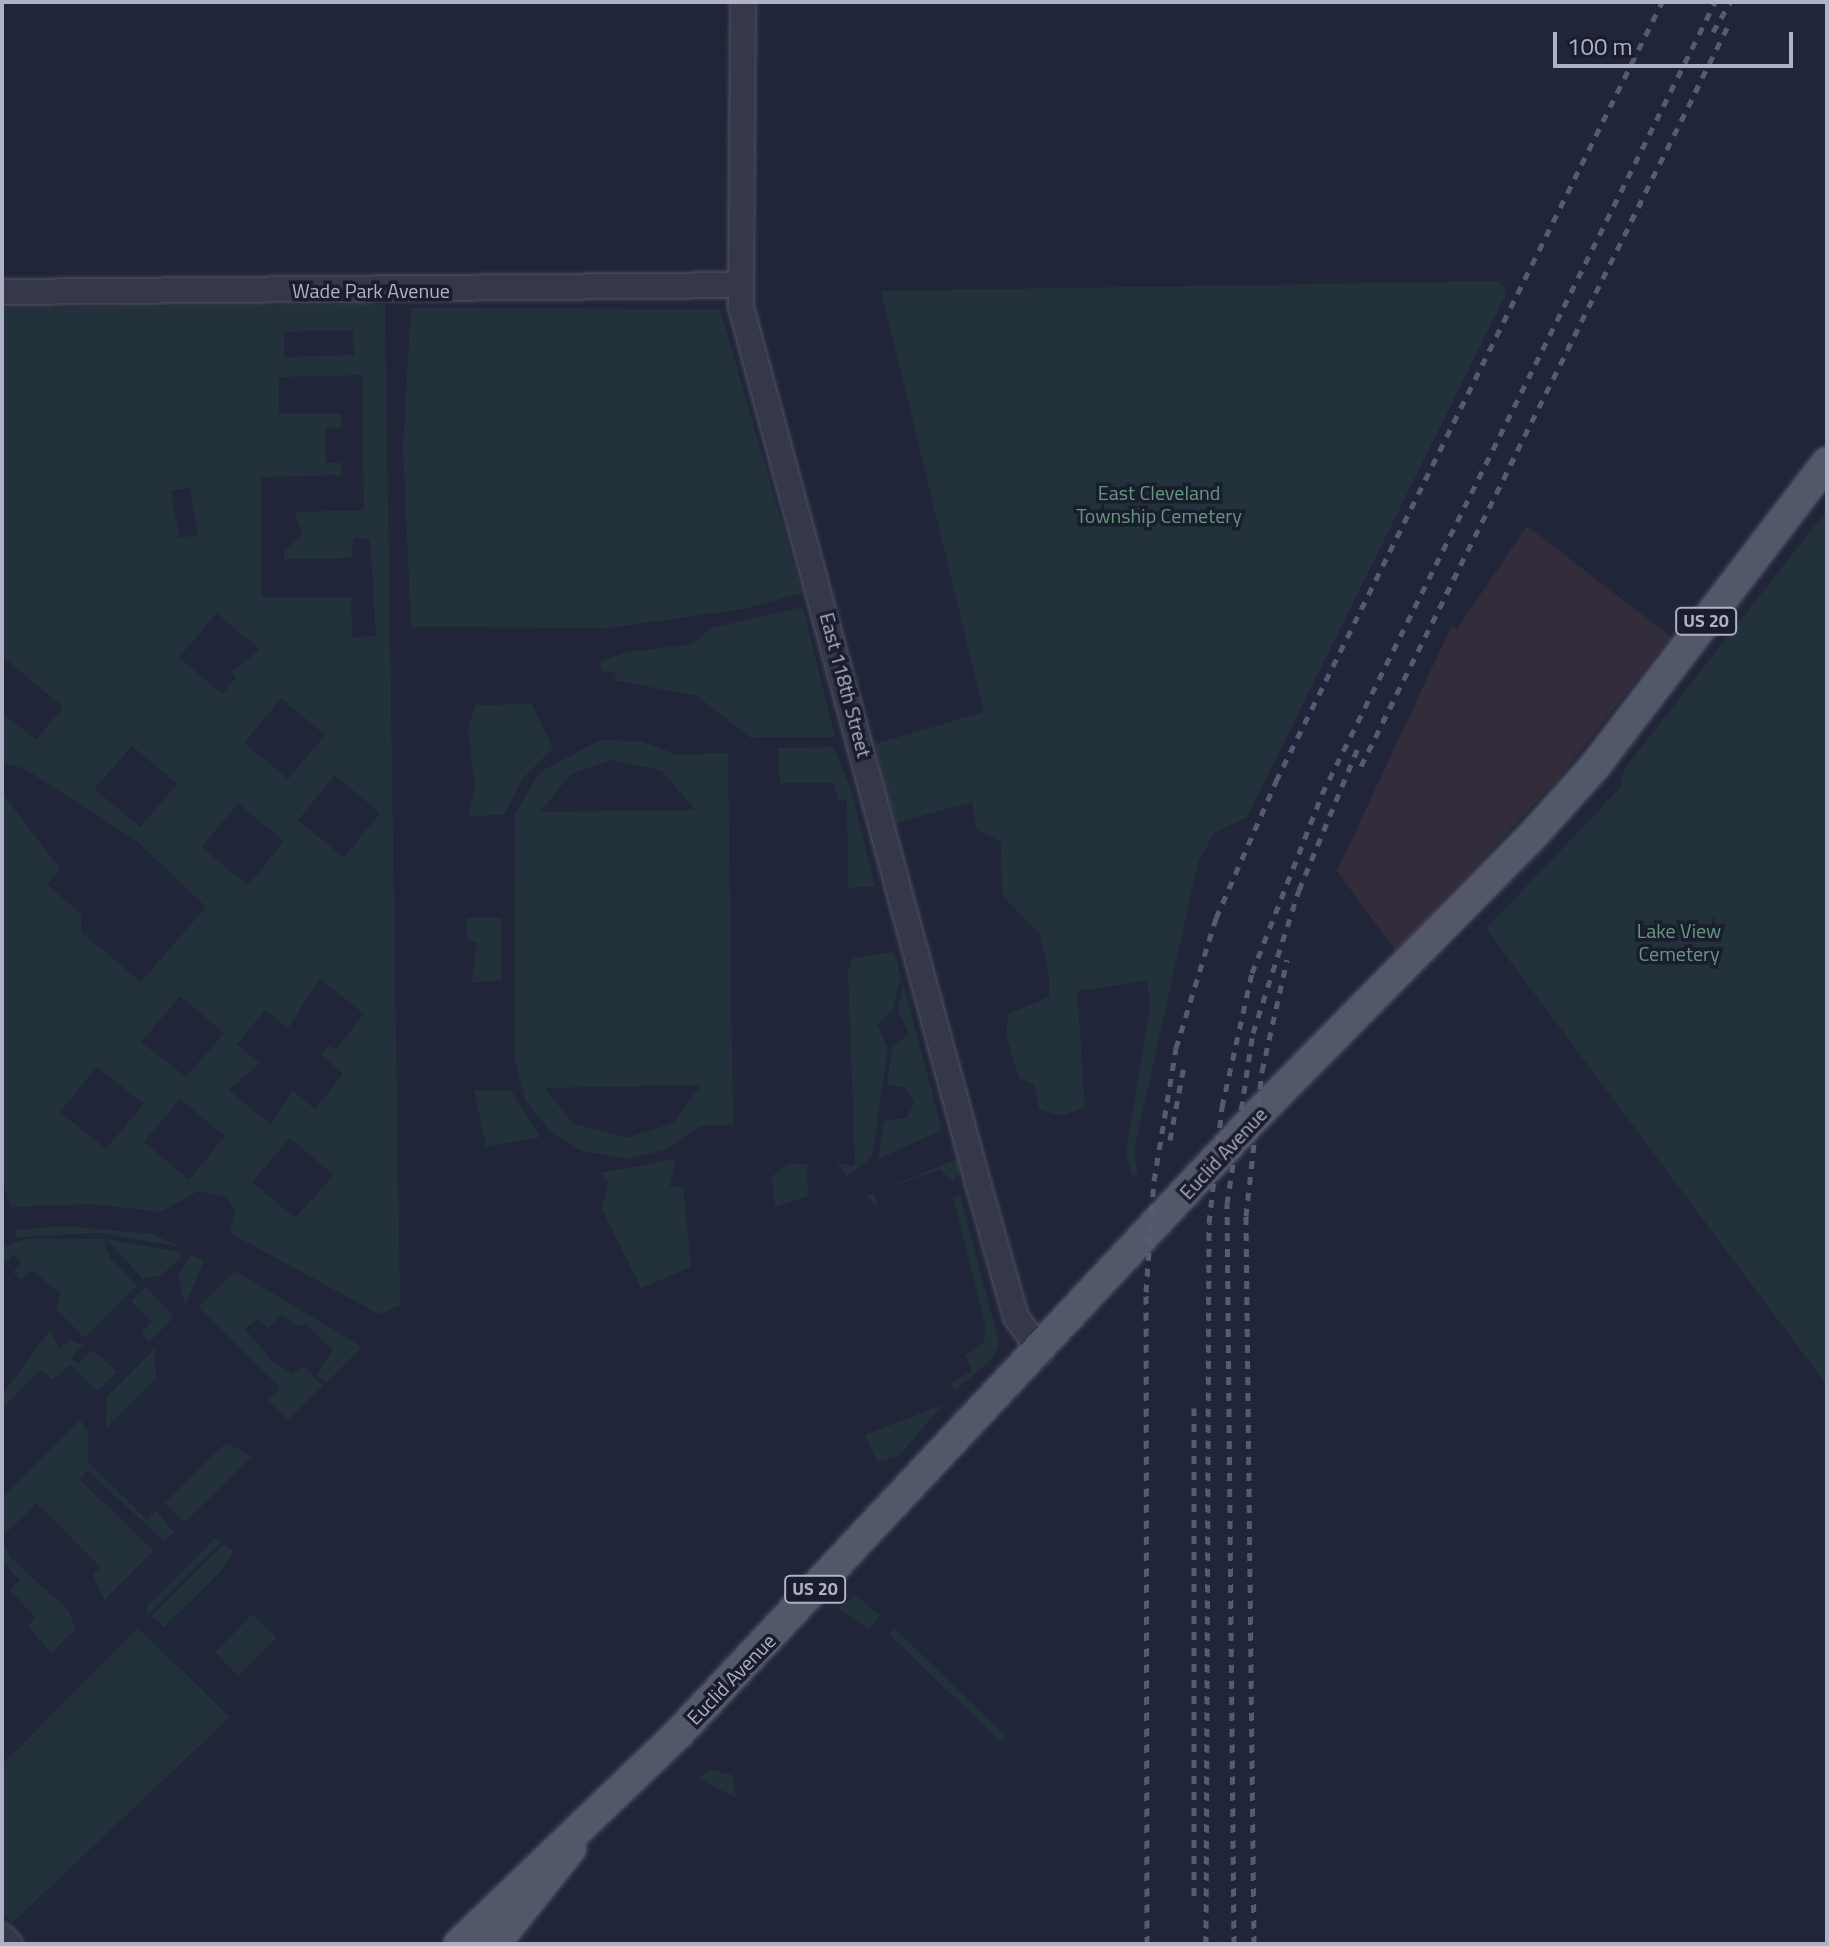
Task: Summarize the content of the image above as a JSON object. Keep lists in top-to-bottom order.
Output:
{
  "streets": {
    "main road": ["US 20", "Euclid Avenue"],
    "street": ["Wade Park Avenue", "East 118th Street"]
  },
  "crossings": [
    ["Wade Park Avenue", "East 118th Street"],
    ["East 118th Street", "Euclid Avenue"]
  ],
  "parks": ["East Cleveland Township Cemetery", "Lake View Cemetery"],
  "scale_bar": "100 m"
}
